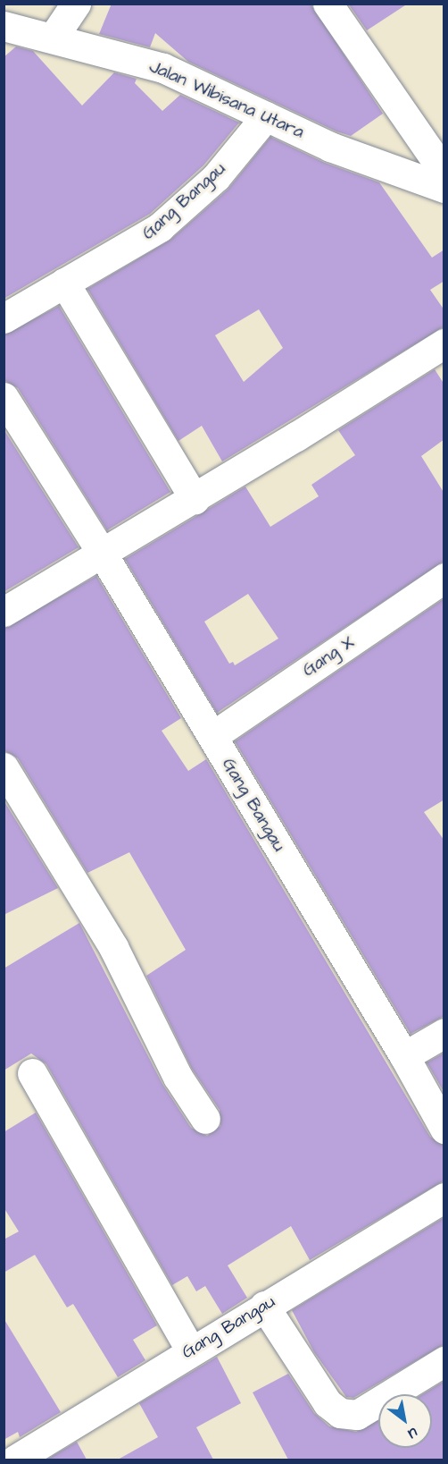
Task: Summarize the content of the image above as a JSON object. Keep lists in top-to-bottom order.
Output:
{
  "streets": {
    "street": ["Jalan Wibisana Utara", "Gang Bangau", "Gang X"]
  },
  "crossings": [
    ["Jalan Wibisana Utara", "Gang Bangau"],
    ["Gang Bangau", "Gang X"]
  ],
  "north": "bottom right"
}
